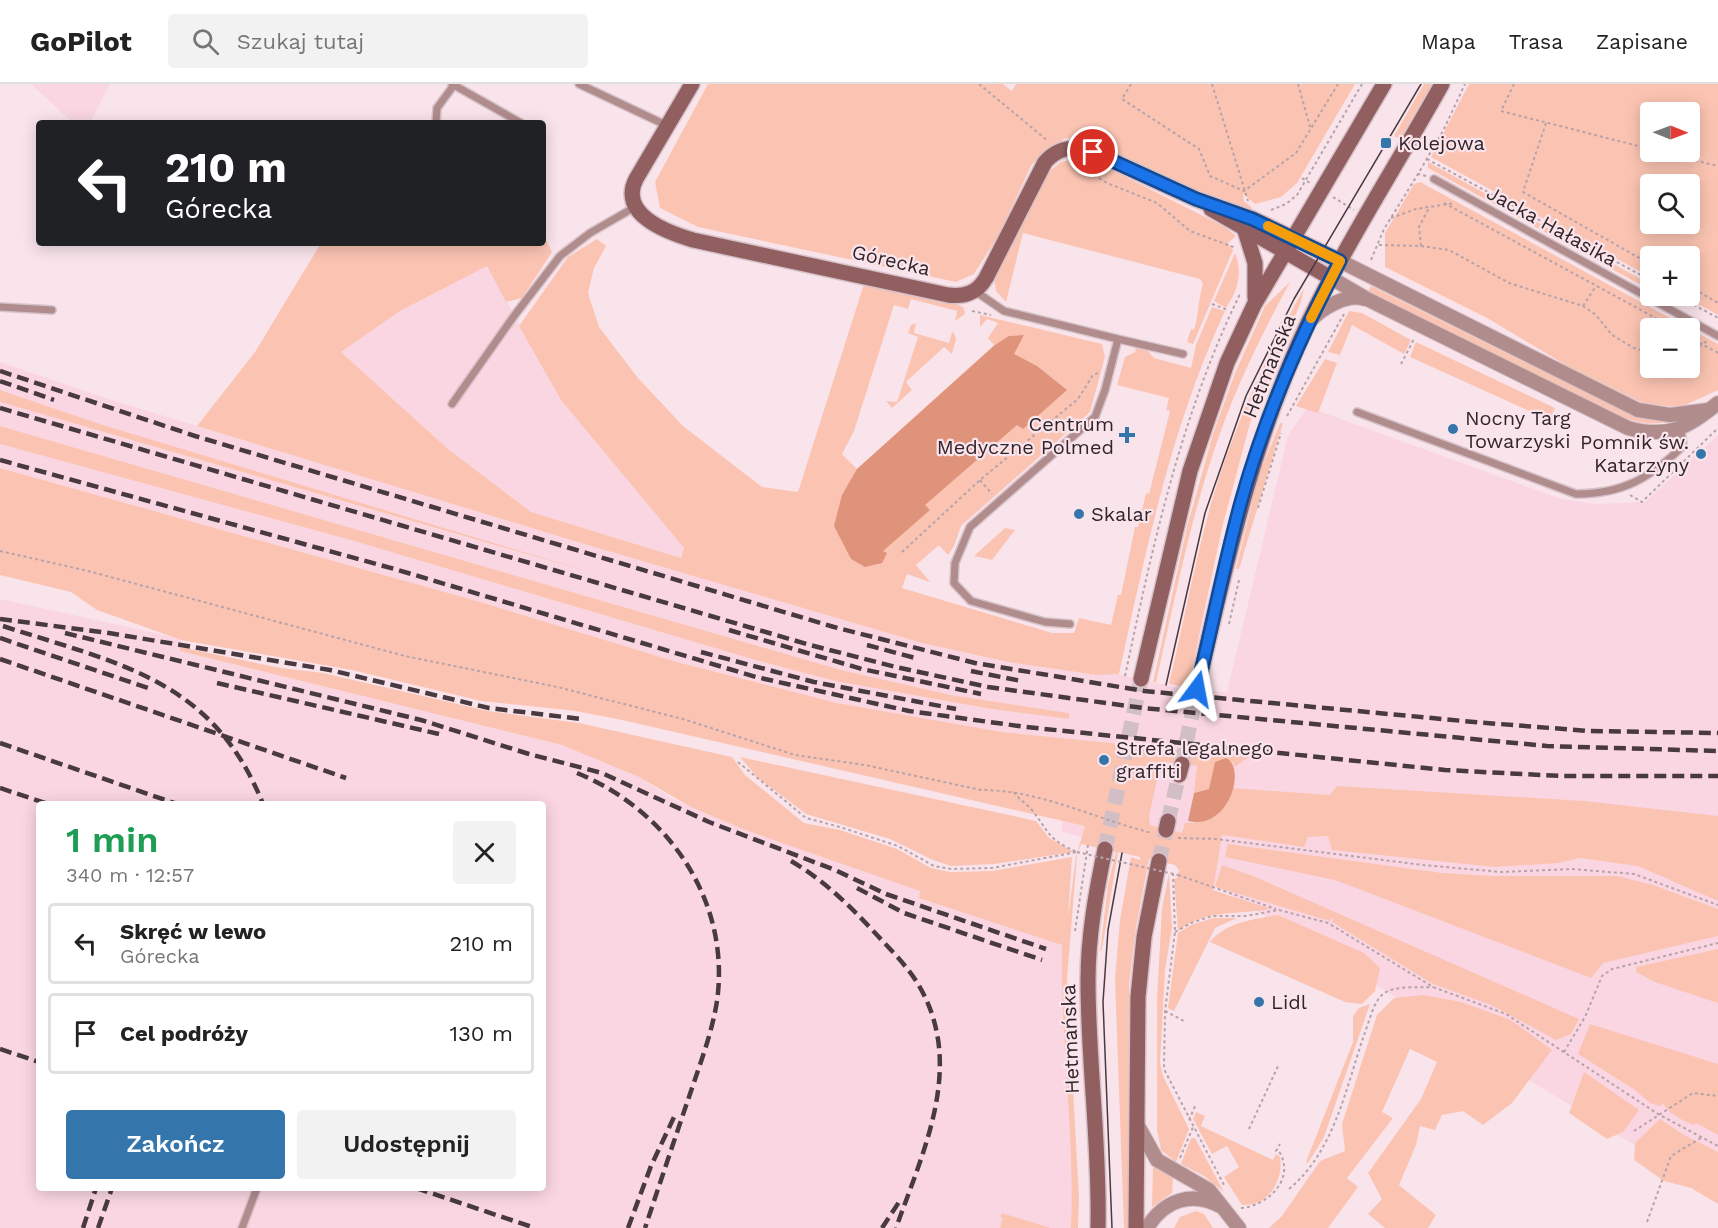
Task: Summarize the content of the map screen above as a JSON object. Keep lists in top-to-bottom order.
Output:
{
  "streets": {
    "main road": ["Górecka", "Hetmańska"],
    "lane": ["Jacka Hałasika"]
  },
  "places": {
    "transit": ["Kolejowa"],
    "other": [
      "Nocny Targ Towarzyski",
      "Pomnik św. Katarzyny",
      "Skalar",
      "Strefa legalnego graffiti",
      "Lidl"
    ],
    "health": ["Centrum Medyczne Polmed"]
  },
  "north": "right",
  "page": {
    "header": "GoPilot",
    "search": "Szukaj tutaj",
    "nav": ["Mapa", "Trasa", "Zapisane"],
    "map_buttons": ["+", "−"],
    "turn": ["210 m", "Górecka"],
    "heading": ["1 min", "340 m · 12:57"],
    "list": [
      {
        "name": "Skręć w lewo",
        "note": "Górecka",
        "value": "210 m"
      },
      {
        "name": "Cel podróży",
        "value": "130 m"
      }
    ],
    "buttons": ["Zakończ", "Udostępnij"]
  }
}
